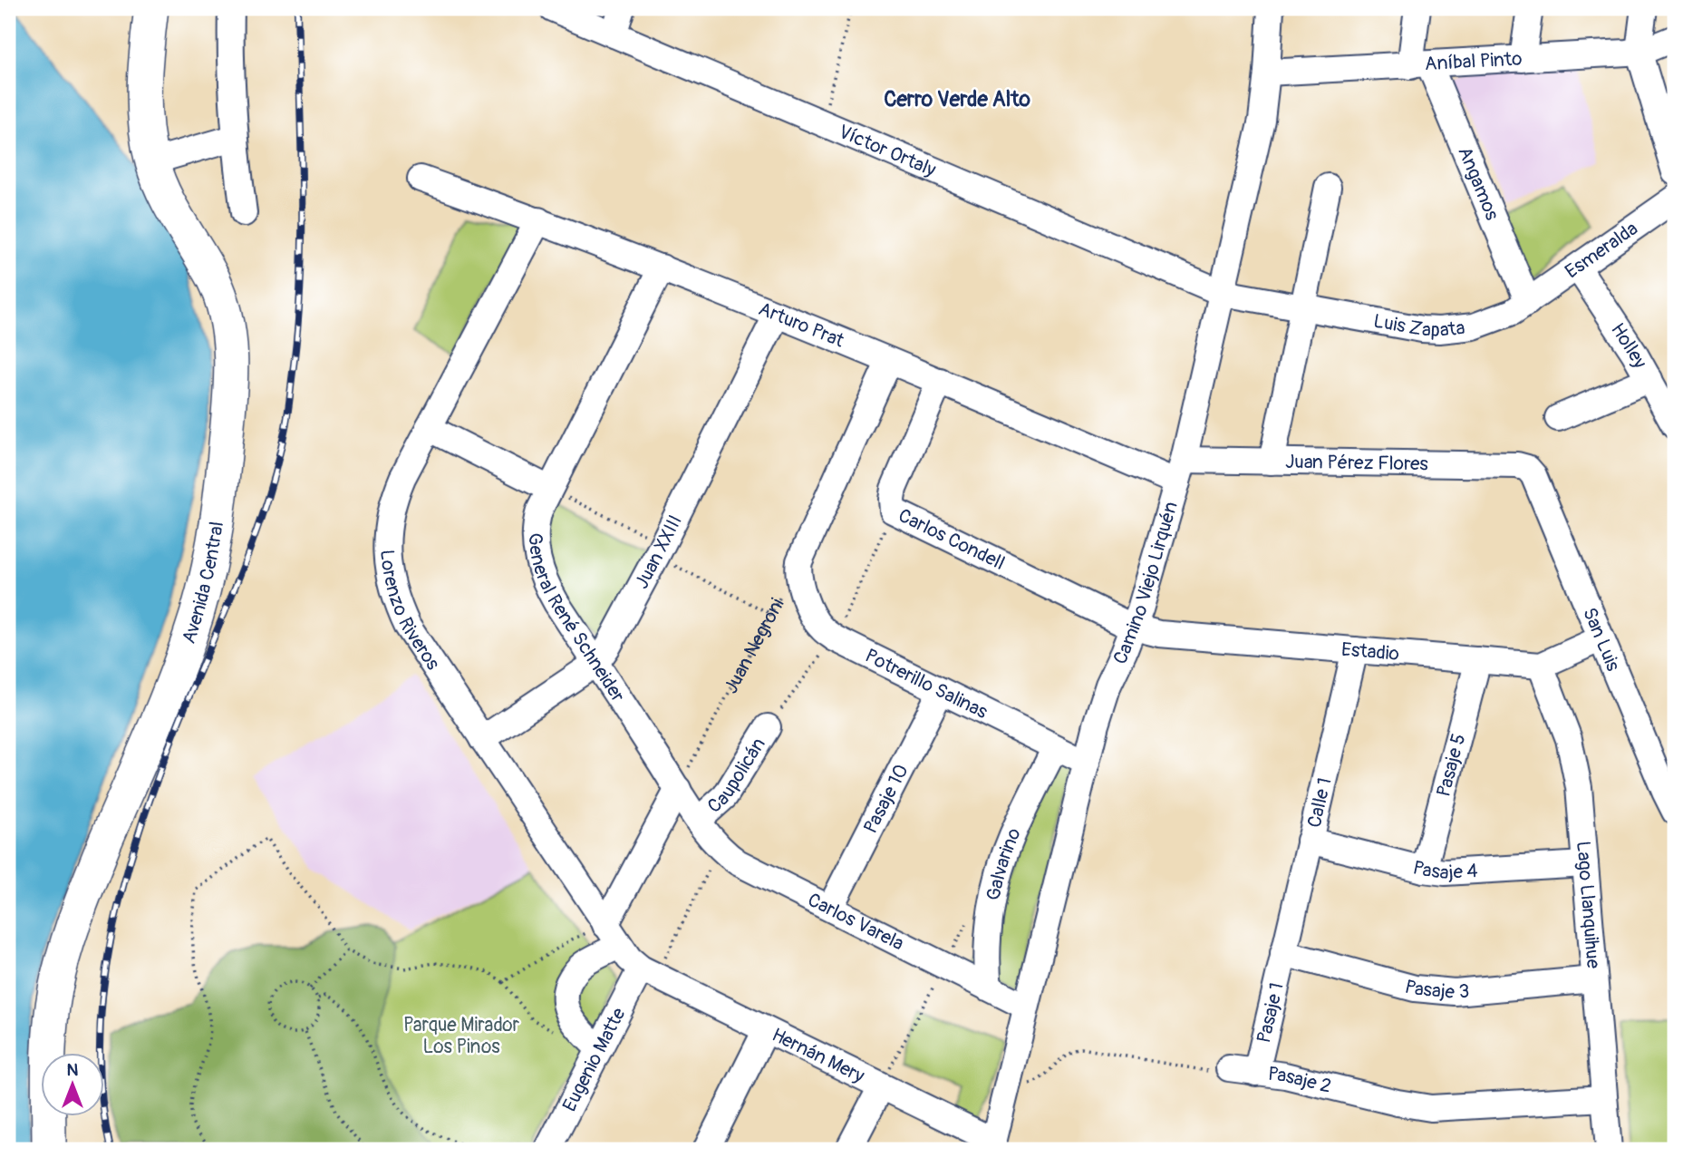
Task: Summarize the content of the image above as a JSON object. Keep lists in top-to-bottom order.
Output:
{
  "streets": {
    "main road": ["Avenida Central"],
    "street": [
      "Aníbal Pinto",
      "Víctor Ortaly",
      "Angamos",
      "Esmeralda",
      "Luis Zapata",
      "Arturo Prat",
      "Holley",
      "Juan Pérez Flores",
      "Carlos Condell",
      "Juan XXIII",
      "Camino Viejo Lirquén",
      "Lorenzo Riveros",
      "General René Schneider",
      "San Luis",
      "Estadio",
      "Potrerillo Salinas",
      "Pasaje 5",
      "Caupolicán",
      "Pasaje 10",
      "Calle 1",
      "Galvarino",
      "Pasaje 4",
      "Lago Llanquihue",
      "Carlos Varela",
      "Pasaje 3",
      "Pasaje 1",
      "Hernán Mery",
      "Eugenio Matte",
      "Pasaje 2"
    ],
    "path": ["Juan Negroni"]
  },
  "crossings": [
    ["Aníbal Pinto", "Angamos"],
    ["Aníbal Pinto", "Camino Viejo Lirquén"],
    ["Víctor Ortaly", "Luis Zapata"],
    ["Víctor Ortaly", "Camino Viejo Lirquén"],
    ["Angamos", "Esmeralda"],
    ["Angamos", "Luis Zapata"],
    ["Esmeralda", "Luis Zapata"],
    ["Esmeralda", "Holley"],
    ["Luis Zapata", "Camino Viejo Lirquén"],
    ["Arturo Prat", "Juan Pérez Flores"],
    ["Arturo Prat", "Carlos Condell"],
    ["Arturo Prat", "Juan XXIII"],
    ["Arturo Prat", "Camino Viejo Lirquén"],
    ["Arturo Prat", "Lorenzo Riveros"],
    ["Arturo Prat", "General René Schneider"],
    ["Juan Pérez Flores", "Camino Viejo Lirquén"],
    ["Juan Pérez Flores", "San Luis"],
    ["Carlos Condell", "Camino Viejo Lirquén"],
    ["Carlos Condell", "Estadio"],
    ["Juan XXIII", "Lorenzo Riveros"],
    ["Juan XXIII", "General René Schneider"],
    ["Camino Viejo Lirquén", "Estadio"],
    ["Camino Viejo Lirquén", "Potrerillo Salinas"],
    ["Camino Viejo Lirquén", "Carlos Varela"],
    ["Camino Viejo Lirquén", "Hernán Mery"],
    ["Lorenzo Riveros", "Hernán Mery"],
    ["Lorenzo Riveros", "Eugenio Matte"],
    ["General René Schneider", "Juan Negroni"],
    ["General René Schneider", "Caupolicán"],
    ["General René Schneider", "Carlos Varela"],
    ["San Luis", "Estadio"],
    ["Juan Negroni", "Potrerillo Salinas"],
    ["Estadio", "Pasaje 5"],
    ["Estadio", "Calle 1"],
    ["Estadio", "Lago Llanquihue"],
    ["Potrerillo Salinas", "Pasaje 10"],
    ["Potrerillo Salinas", "Galvarino"],
    ["Pasaje 5", "Pasaje 4"],
    ["Caupolicán", "Carlos Varela"],
    ["Pasaje 10", "Carlos Varela"],
    ["Calle 1", "Pasaje 4"],
    ["Calle 1", "Pasaje 3"],
    ["Calle 1", "Pasaje 1"],
    ["Galvarino", "Carlos Varela"],
    ["Pasaje 4", "Lago Llanquihue"],
    ["Lago Llanquihue", "Pasaje 3"],
    ["Lago Llanquihue", "Pasaje 2"],
    ["Pasaje 3", "Pasaje 1"],
    ["Pasaje 1", "Pasaje 2"],
    ["Hernán Mery", "Eugenio Matte"]
  ],
  "districts": ["Cerro Verde Alto"],
  "parks": ["Parque Mirador Los Pinos"],
  "north": "top"
}
